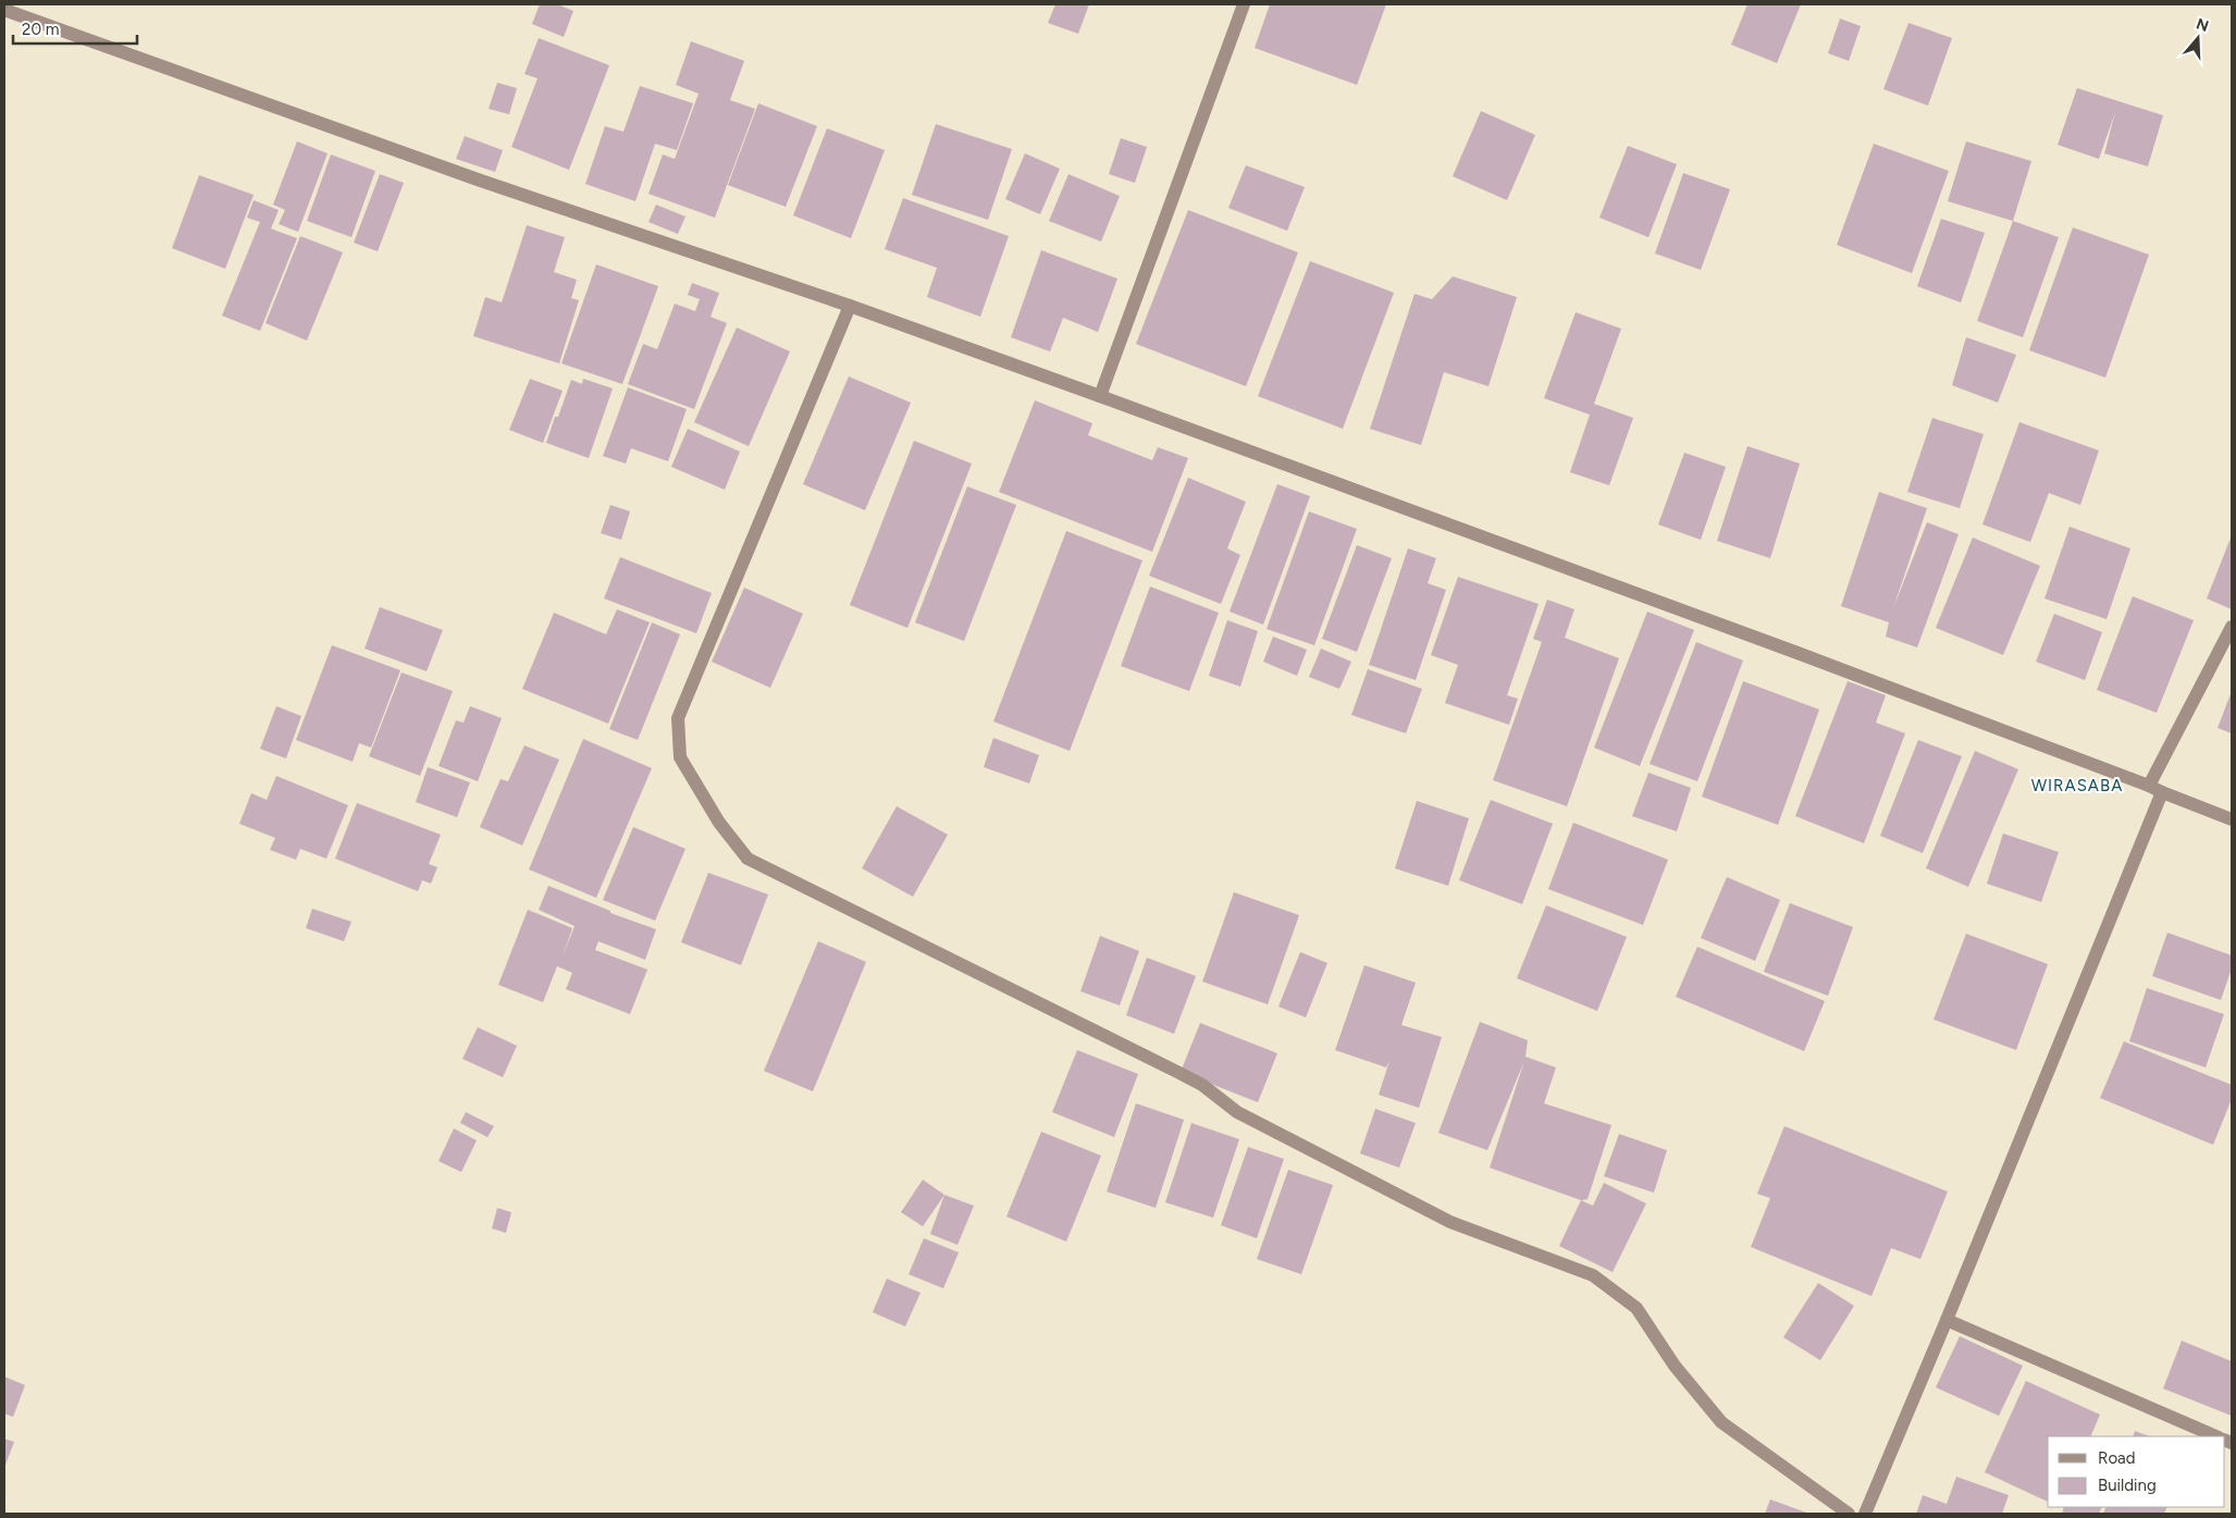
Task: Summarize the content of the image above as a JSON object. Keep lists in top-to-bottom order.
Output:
{
  "districts": ["WIRASABA"],
  "legend": ["Road", "Building"],
  "scale_bar": "20 m",
  "north": "top"
}
